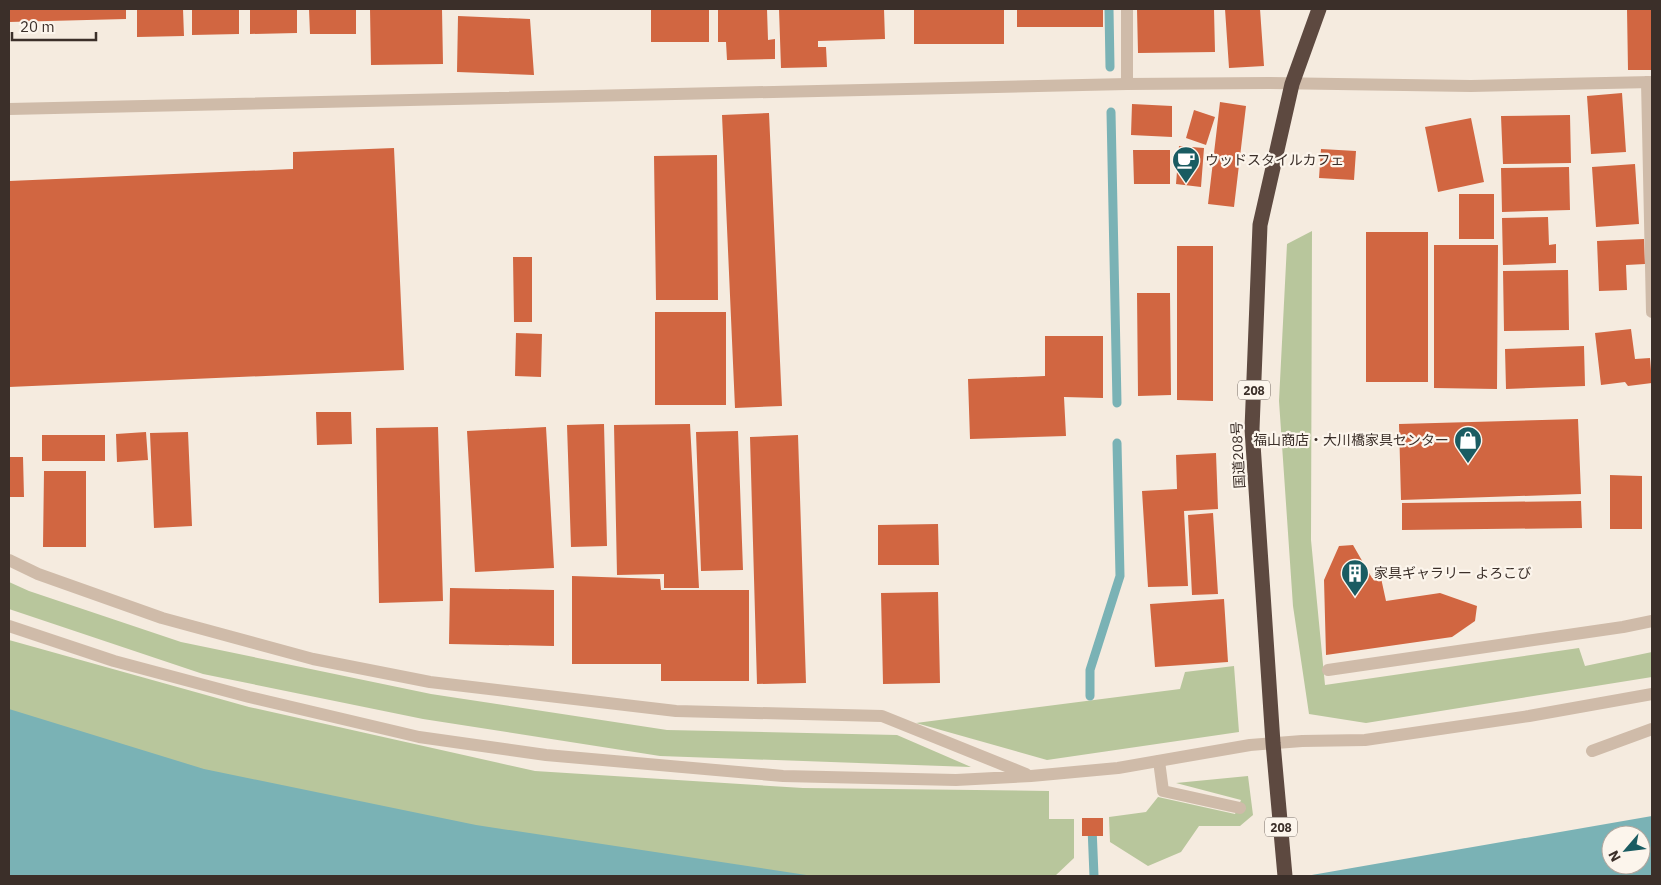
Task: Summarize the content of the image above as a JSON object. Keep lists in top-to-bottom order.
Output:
{
  "streets": {
    "highway": ["208", "国道208号"]
  },
  "places": {
    "cafe": ["ウッドスタイルカフェ"],
    "shop": ["福山商店・大川橋家具センター"],
    "building": ["家具ギャラリー よろこび"]
  },
  "scale_bar": "20 m",
  "north": "bottom left"
}
